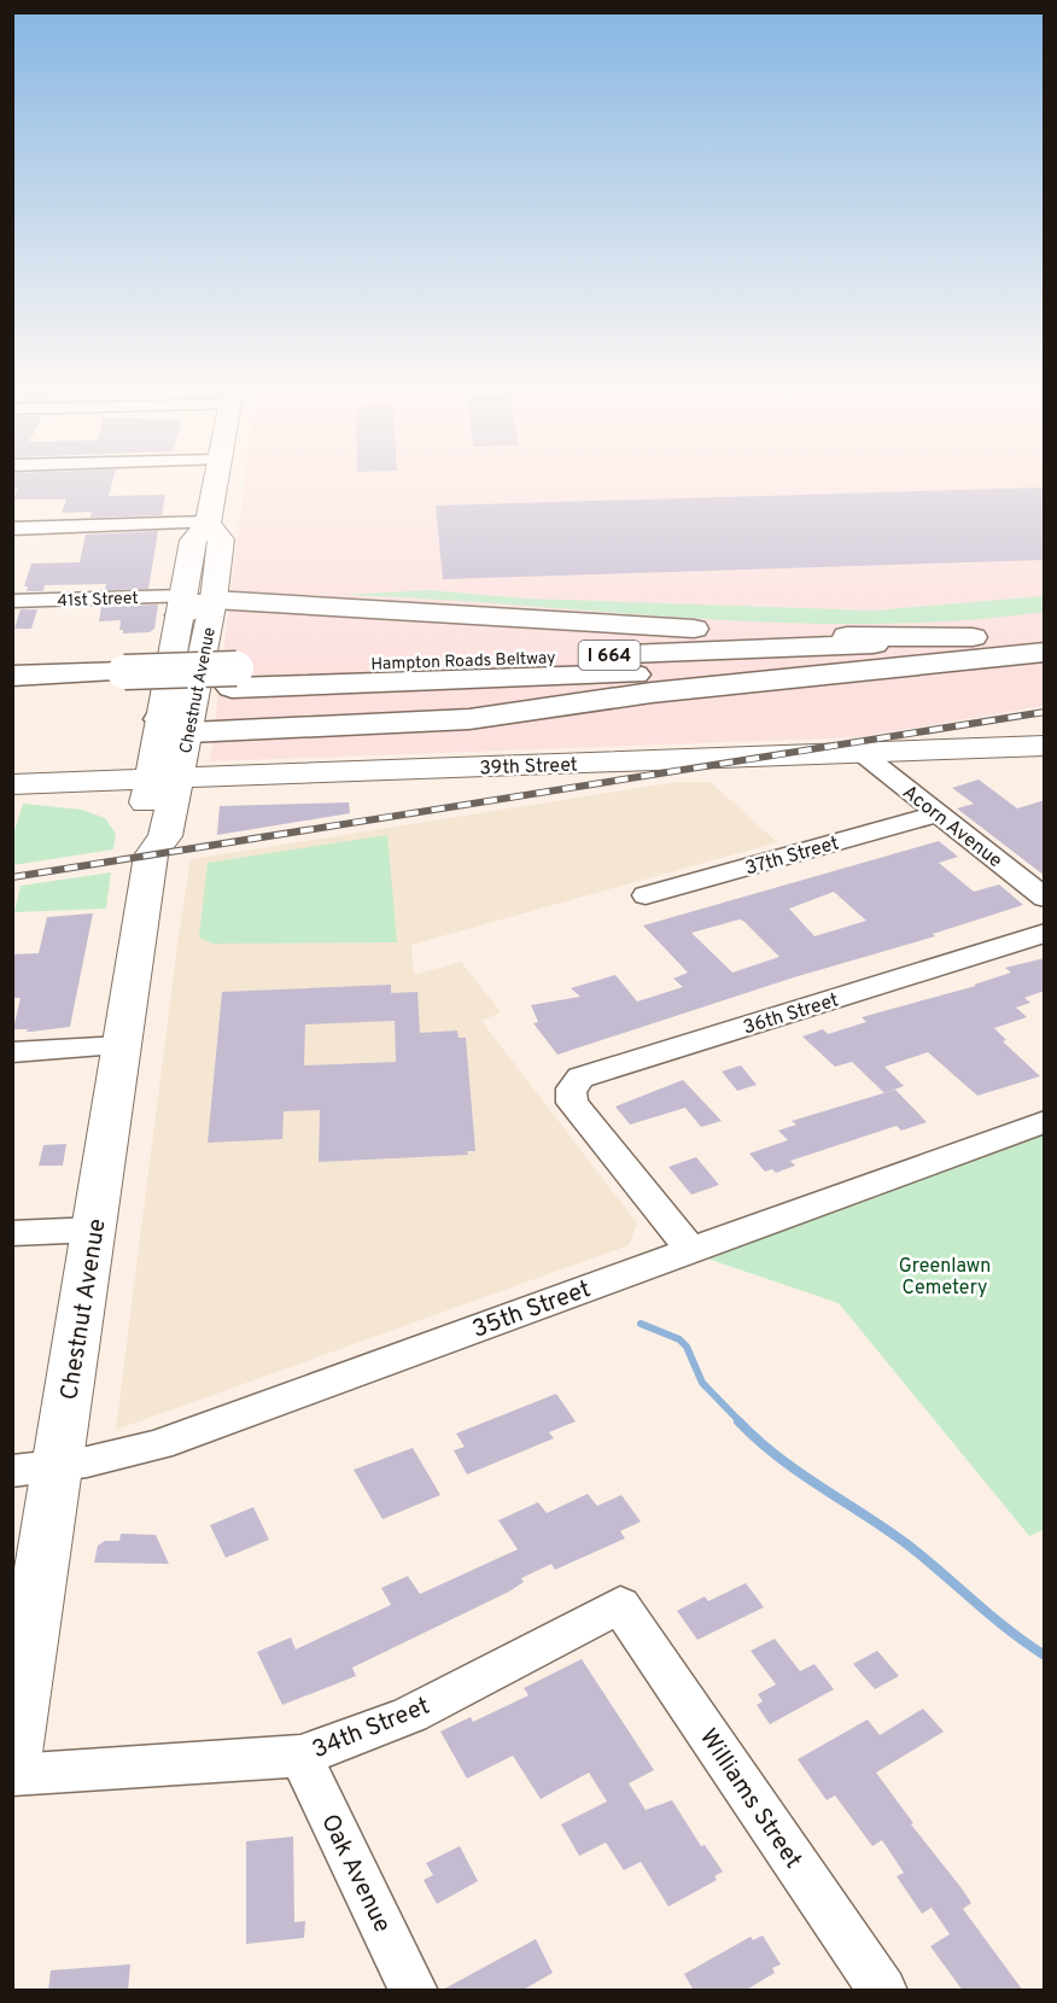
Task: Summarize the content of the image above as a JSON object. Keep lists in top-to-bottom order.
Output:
{
  "streets": {
    "highway": ["I 664", "Hampton Roads Beltway"],
    "main road": ["Chestnut Avenue", "39th Street"],
    "street": [
      "41st Street",
      "Acorn Avenue",
      "37th Street",
      "36th Street",
      "35th Street",
      "34th Street",
      "Williams Street",
      "Oak Avenue"
    ]
  },
  "crossings": [
    ["41st Street", "Chestnut Avenue"],
    ["Chestnut Avenue", "39th Street"],
    ["Chestnut Avenue", "35th Street"],
    ["39th Street", "Acorn Avenue"],
    ["Acorn Avenue", "37th Street"],
    ["36th Street", "35th Street"],
    ["34th Street", "Williams Street"],
    ["34th Street", "Oak Avenue"]
  ],
  "parks": ["Greenlawn Cemetery"]
}
